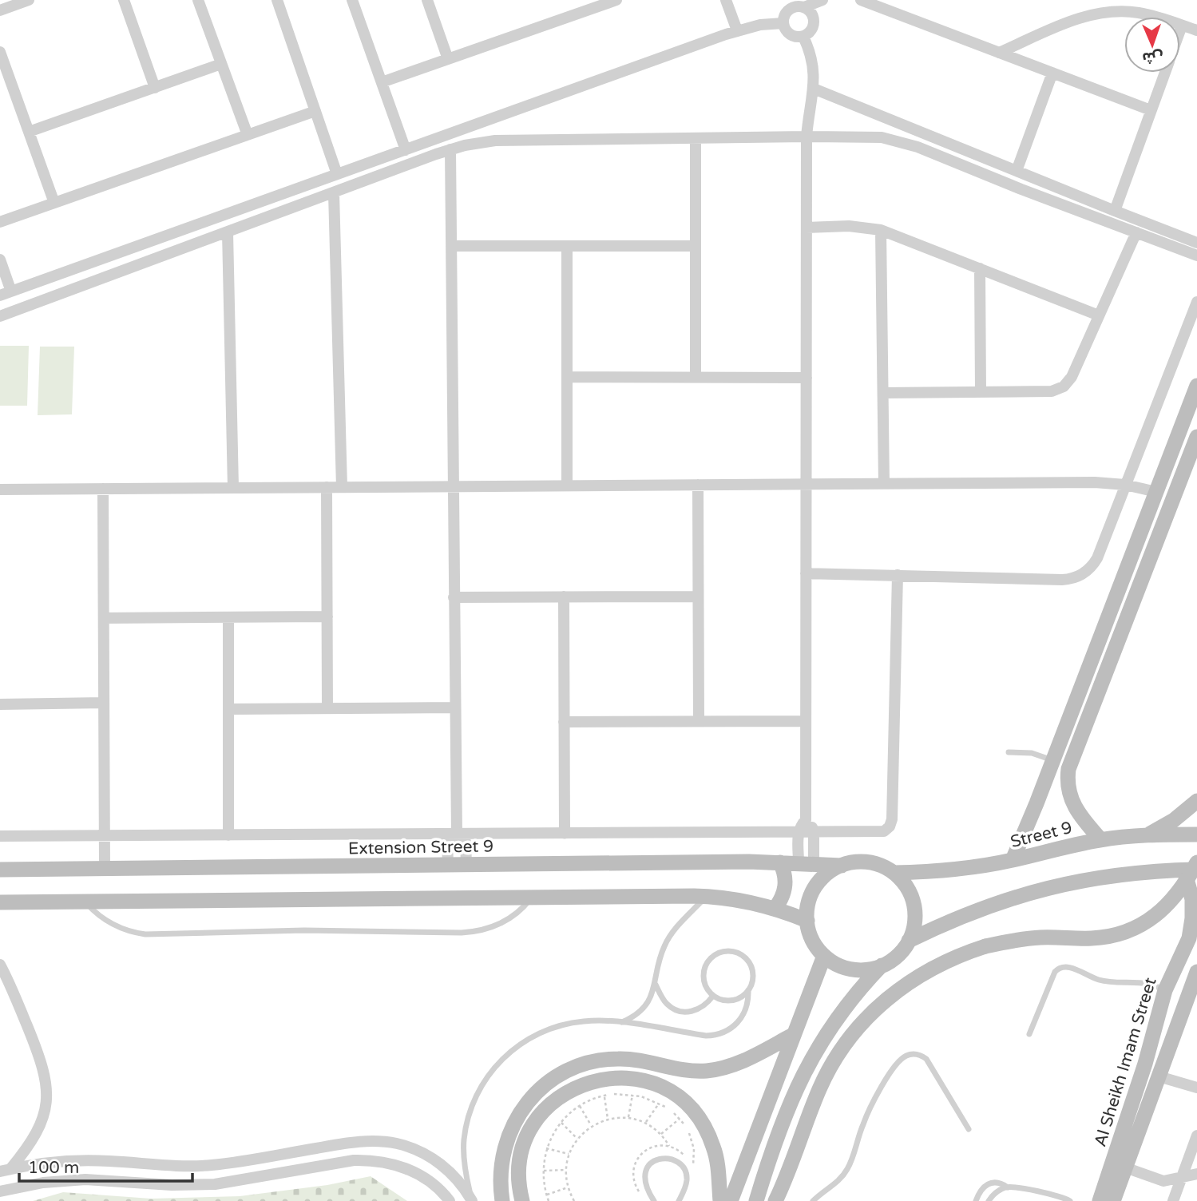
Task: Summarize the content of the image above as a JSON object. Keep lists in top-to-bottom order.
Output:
{
  "streets": {
    "street": ["Street 9", "Extension Street 9", "Al Sheikh Imam Street"]
  },
  "crossings": [
    ["Street 9", "Extension Street 9"]
  ],
  "scale_bar": "100 m",
  "north": "bottom"
}
